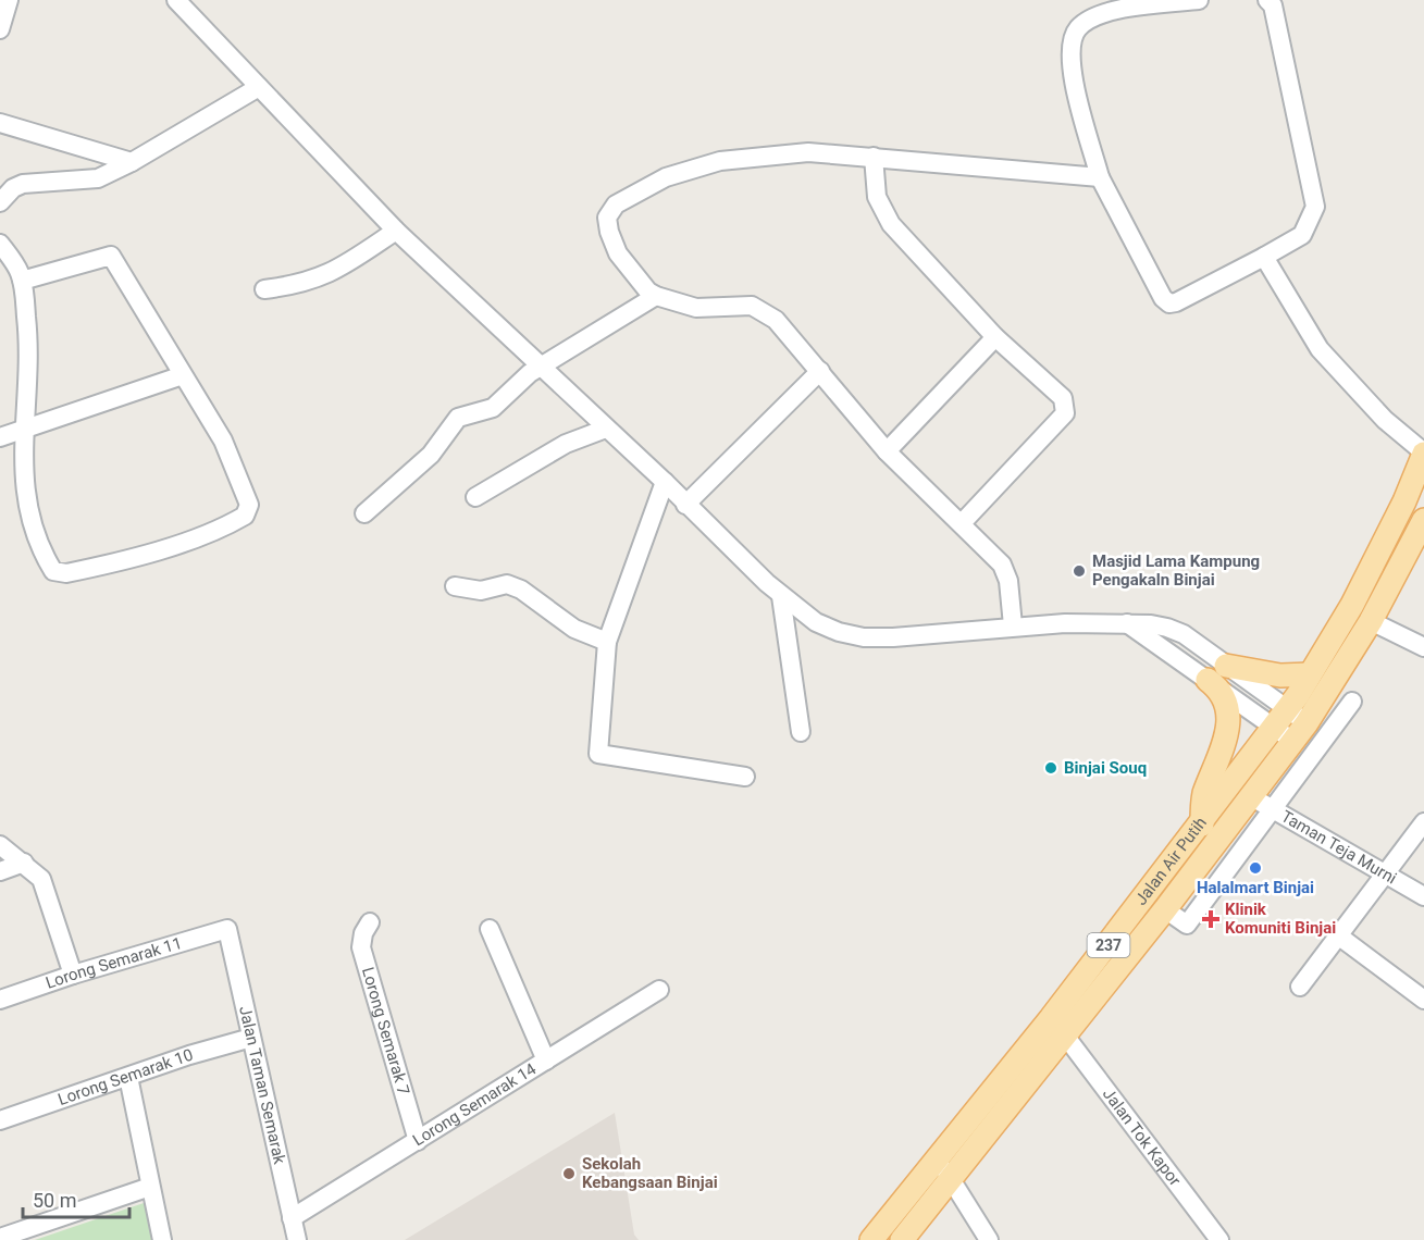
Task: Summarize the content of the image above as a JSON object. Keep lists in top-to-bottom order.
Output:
{
  "streets": {
    "main road": ["Jalan Air Putih", "237"],
    "street": [
      "Taman Teja Murni",
      "Lorong Semarak 11",
      "Lorong Semarak 7",
      "Lorong Semarak 10",
      "Jalan Taman Semarak",
      "Lorong Semarak 14",
      "Jalan Tok Kapor"
    ]
  },
  "crossings": [
    ["Taman Teja Murni", "Jalan Air Putih"],
    ["Jalan Air Putih", "Jalan Tok Kapor"],
    ["Lorong Semarak 11", "Jalan Taman Semarak"],
    ["Lorong Semarak 7", "Lorong Semarak 14"],
    ["Lorong Semarak 10", "Jalan Taman Semarak"],
    ["Jalan Taman Semarak", "Lorong Semarak 14"]
  ],
  "places": {
    "other": [
      "Masjid Lama Kampung Pengakaln Binjai",
      "Binjai Souq",
      "Halalmart Binjai",
      "Sekolah Kebangsaan Binjai"
    ],
    "health": ["Klinik Komuniti Binjai"]
  },
  "scale_bar": "50 m"
}
